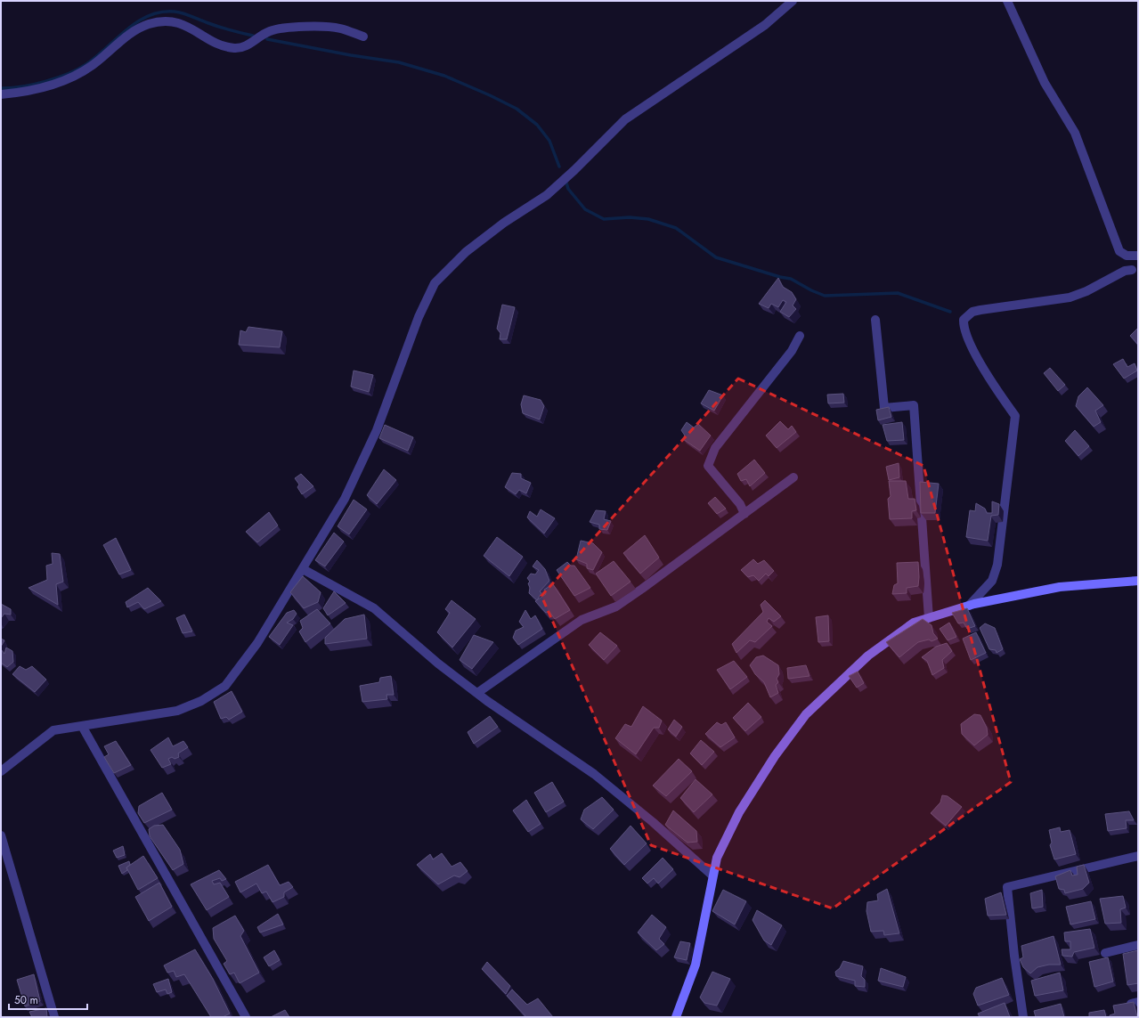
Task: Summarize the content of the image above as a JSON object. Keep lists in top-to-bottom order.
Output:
{
  "scale_bar": "50 m"
}
